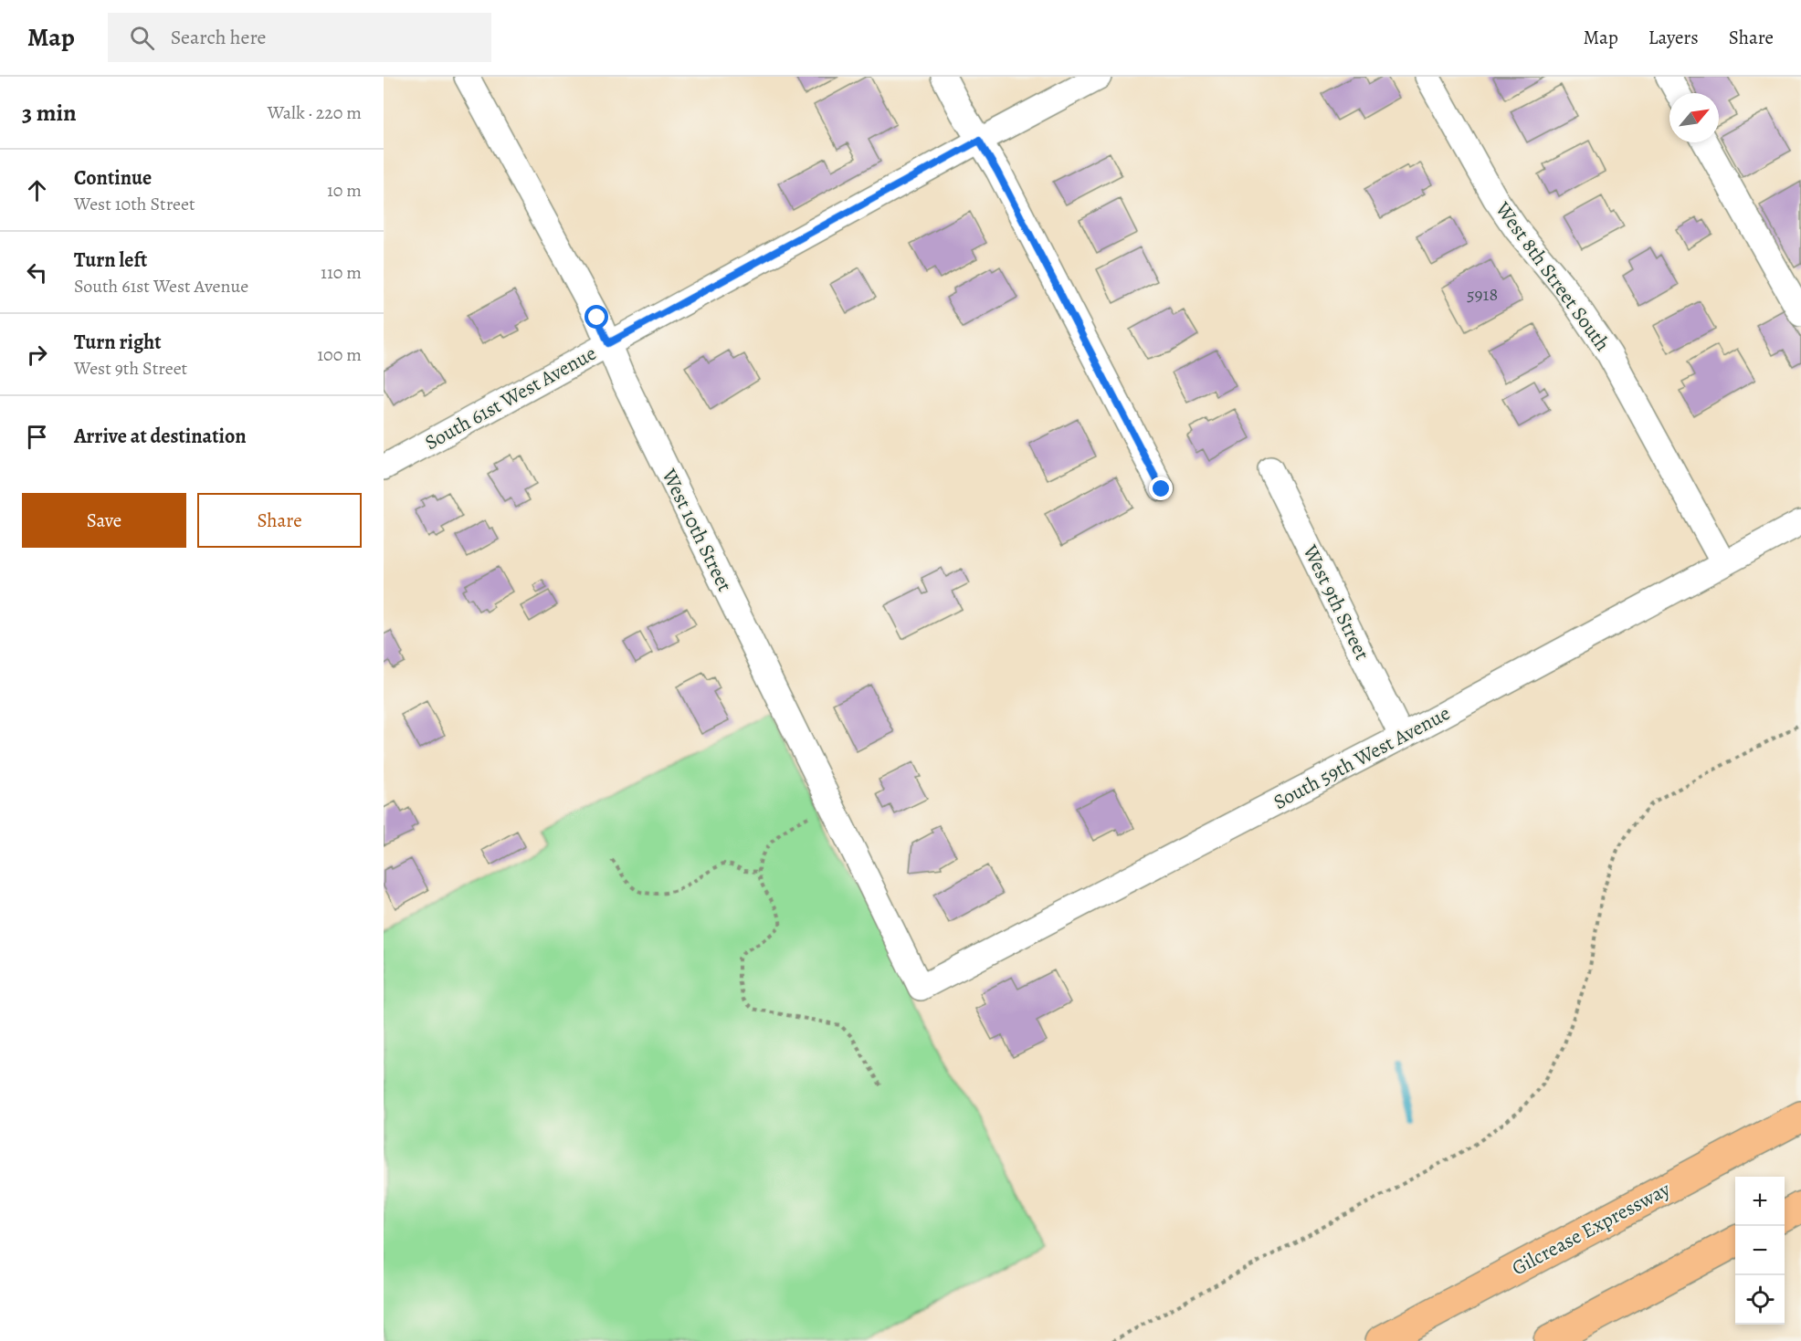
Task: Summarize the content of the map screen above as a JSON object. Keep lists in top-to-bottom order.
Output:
{
  "streets": {
    "highway": ["Gilcrease Expressway"],
    "street": [
      "West 8th Street South",
      "South 61st West Avenue",
      "West 10th Street",
      "West 9th Street",
      "South 59th West Avenue"
    ]
  },
  "crossings": [
    ["West 8th Street South", "South 59th West Avenue"],
    ["South 61st West Avenue", "West 10th Street"],
    ["West 10th Street", "South 59th West Avenue"],
    ["West 9th Street", "South 59th West Avenue"]
  ],
  "house_numbers": ["5918"],
  "north": "top right",
  "page": {
    "header": "Map",
    "search": "Search here",
    "nav": ["Map", "Layers", "Share"],
    "heading": ["3 min", "Walk · 220 m"],
    "list": [
      ["Continue", "West 10th Street", "10 m"],
      ["Turn left", "South 61st West Avenue", "110 m"],
      ["Turn right", "West 9th Street", "100 m"],
      "Arrive at destination"
    ],
    "buttons": ["Save", "Share"],
    "map_buttons": ["+", "−"]
  }
}
